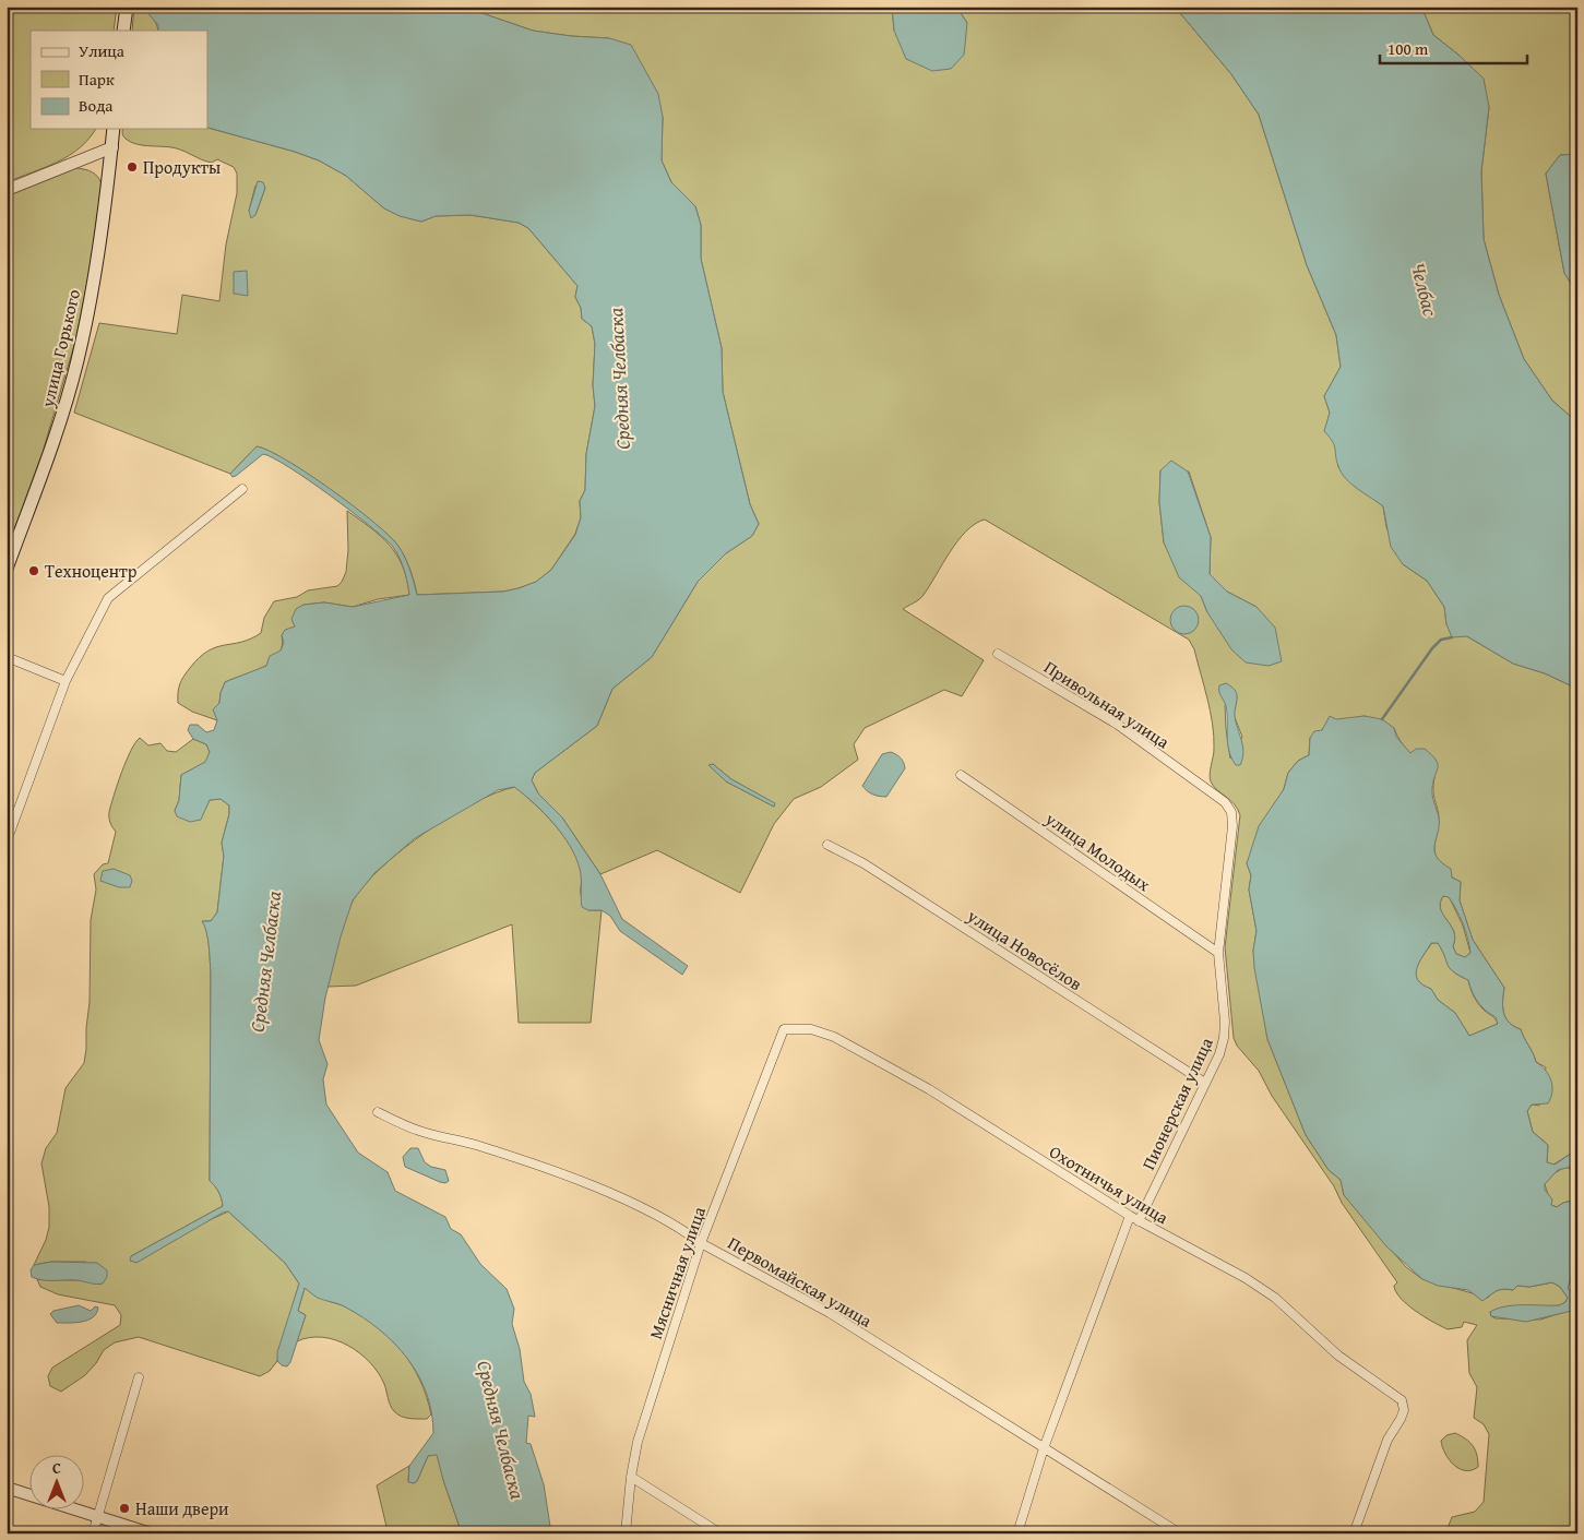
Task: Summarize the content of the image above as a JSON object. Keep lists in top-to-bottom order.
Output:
{
  "streets": {
    "main road": ["улица Горького"],
    "street": [
      "Привольная улица",
      "улица Молодых",
      "улица Новосёлов",
      "Пионерская улица",
      "Охотничья улица",
      "Мясничная улица",
      "Первомайская улица"
    ]
  },
  "crossings": [
    ["Привольная улица", "Пионерская улица"],
    ["улица Молодых", "Пионерская улица"],
    ["улица Новосёлов", "Пионерская улица"],
    ["Пионерская улица", "Охотничья улица"],
    ["Охотничья улица", "Мясничная улица"],
    ["Мясничная улица", "Первомайская улица"]
  ],
  "water": ["Челбас", "Средняя Челбаска"],
  "places": ["Продукты", "Техноцентр", "Наши двери"],
  "legend": ["Улица", "Парк", "Вода"],
  "scale_bar": "100 m",
  "north": "top"
}
